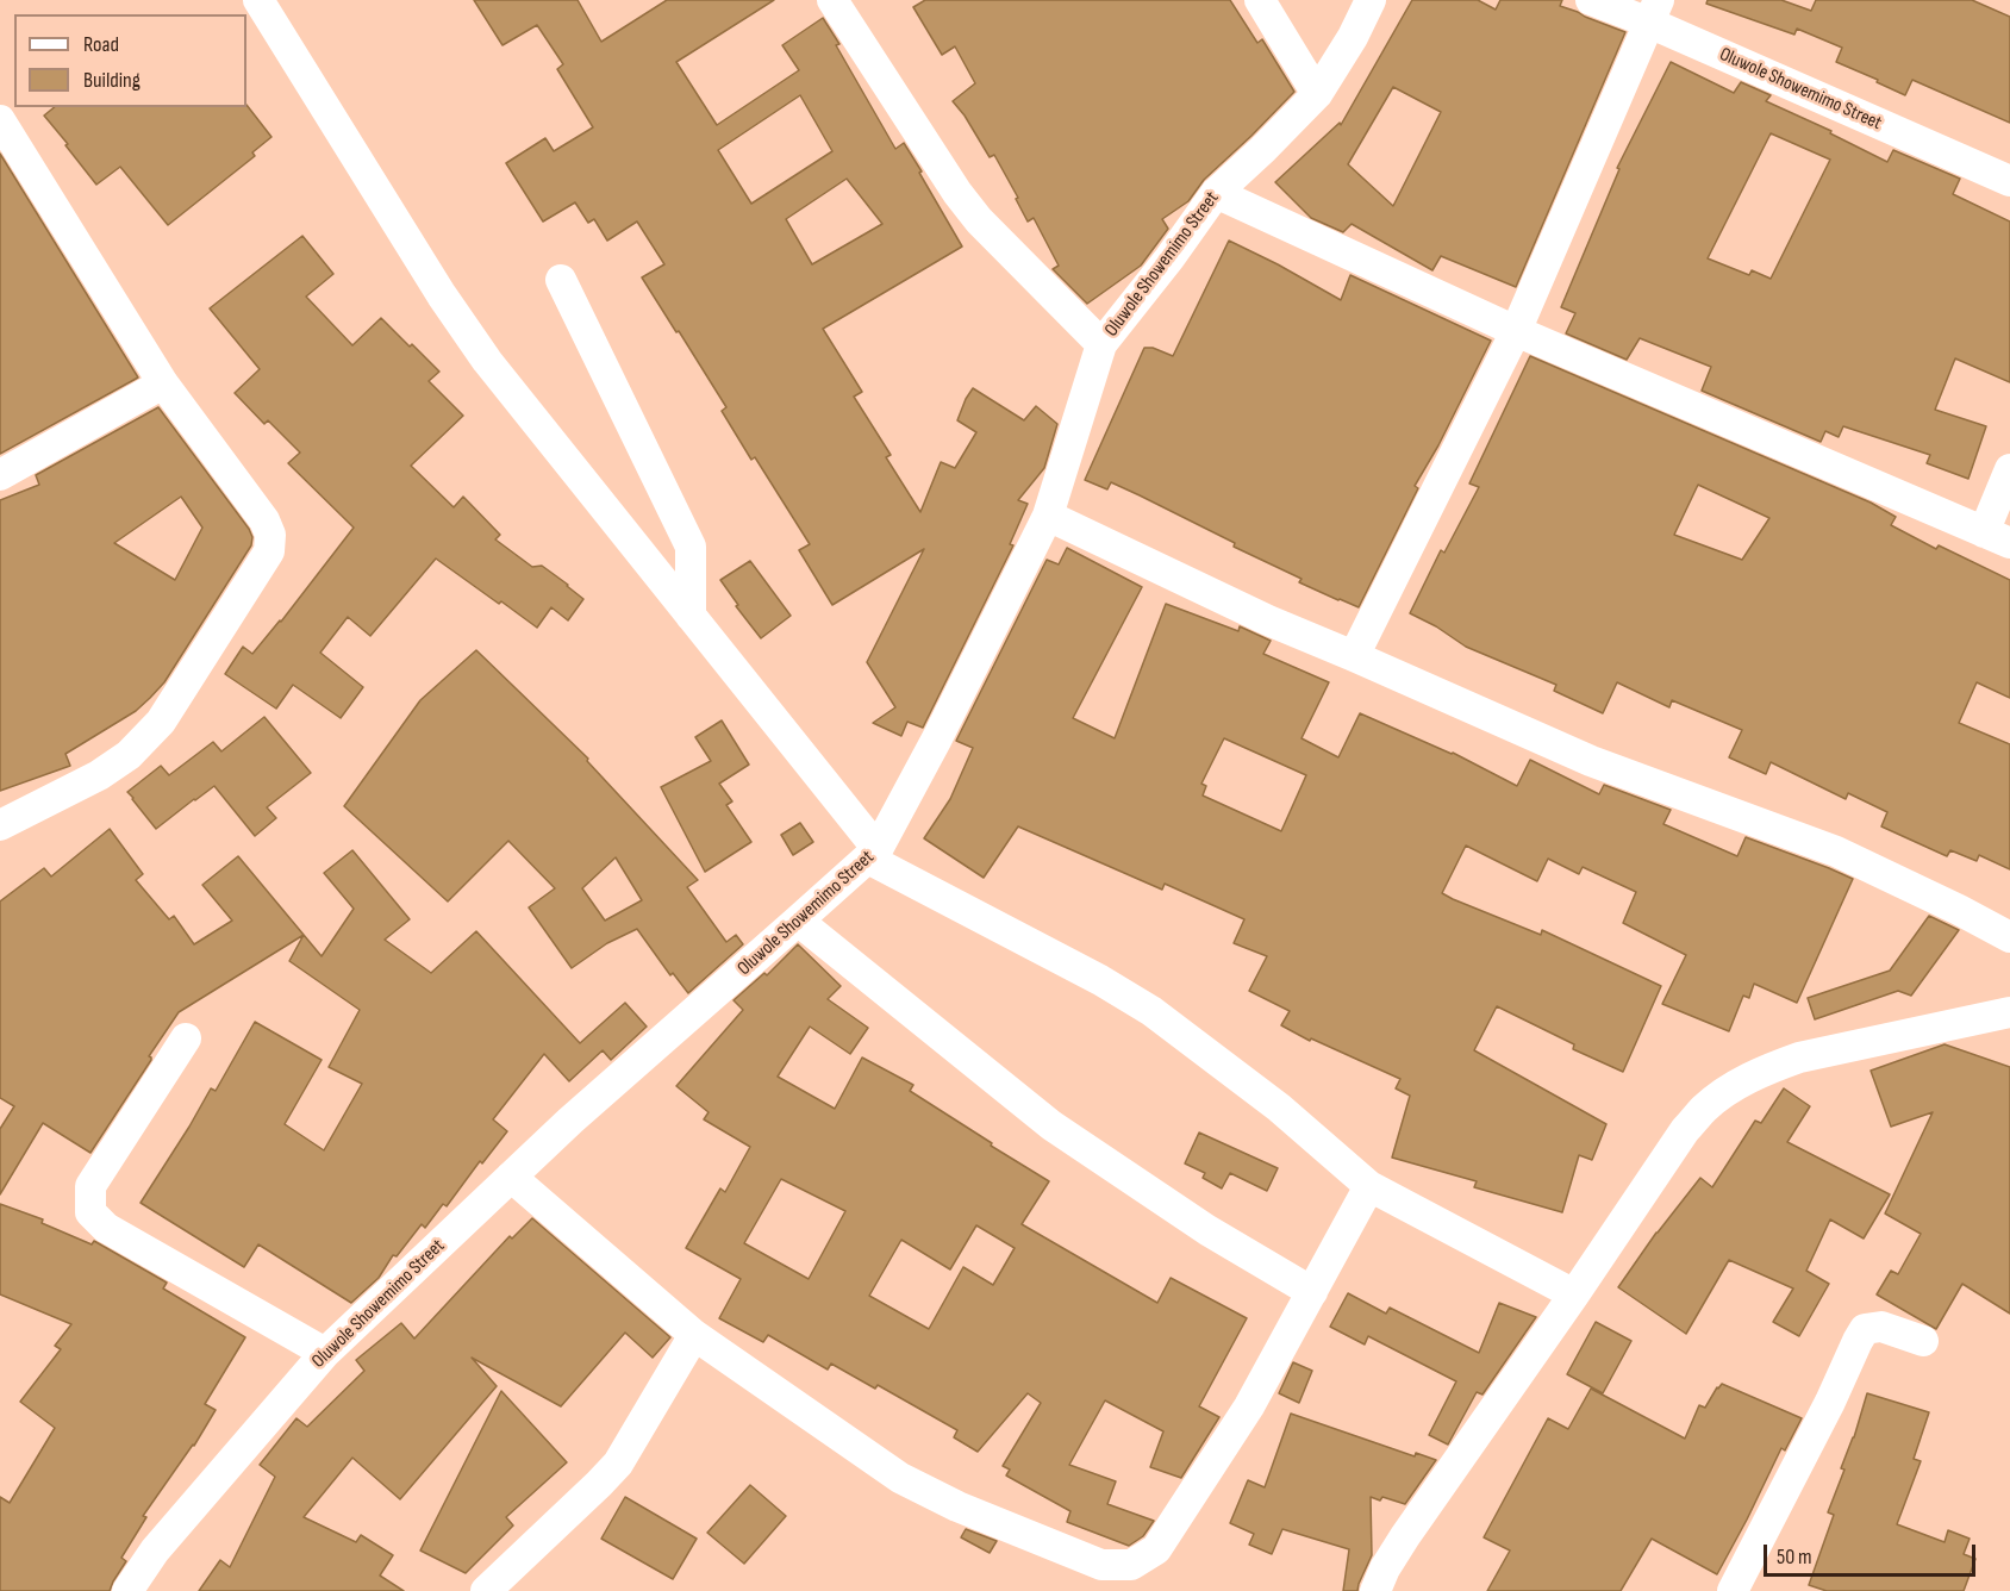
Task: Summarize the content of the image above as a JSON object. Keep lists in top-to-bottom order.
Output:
{
  "streets": {
    "street": ["Oluwole Showemimo Street"]
  },
  "legend": ["Road", "Building"],
  "scale_bar": "50 m"
}
